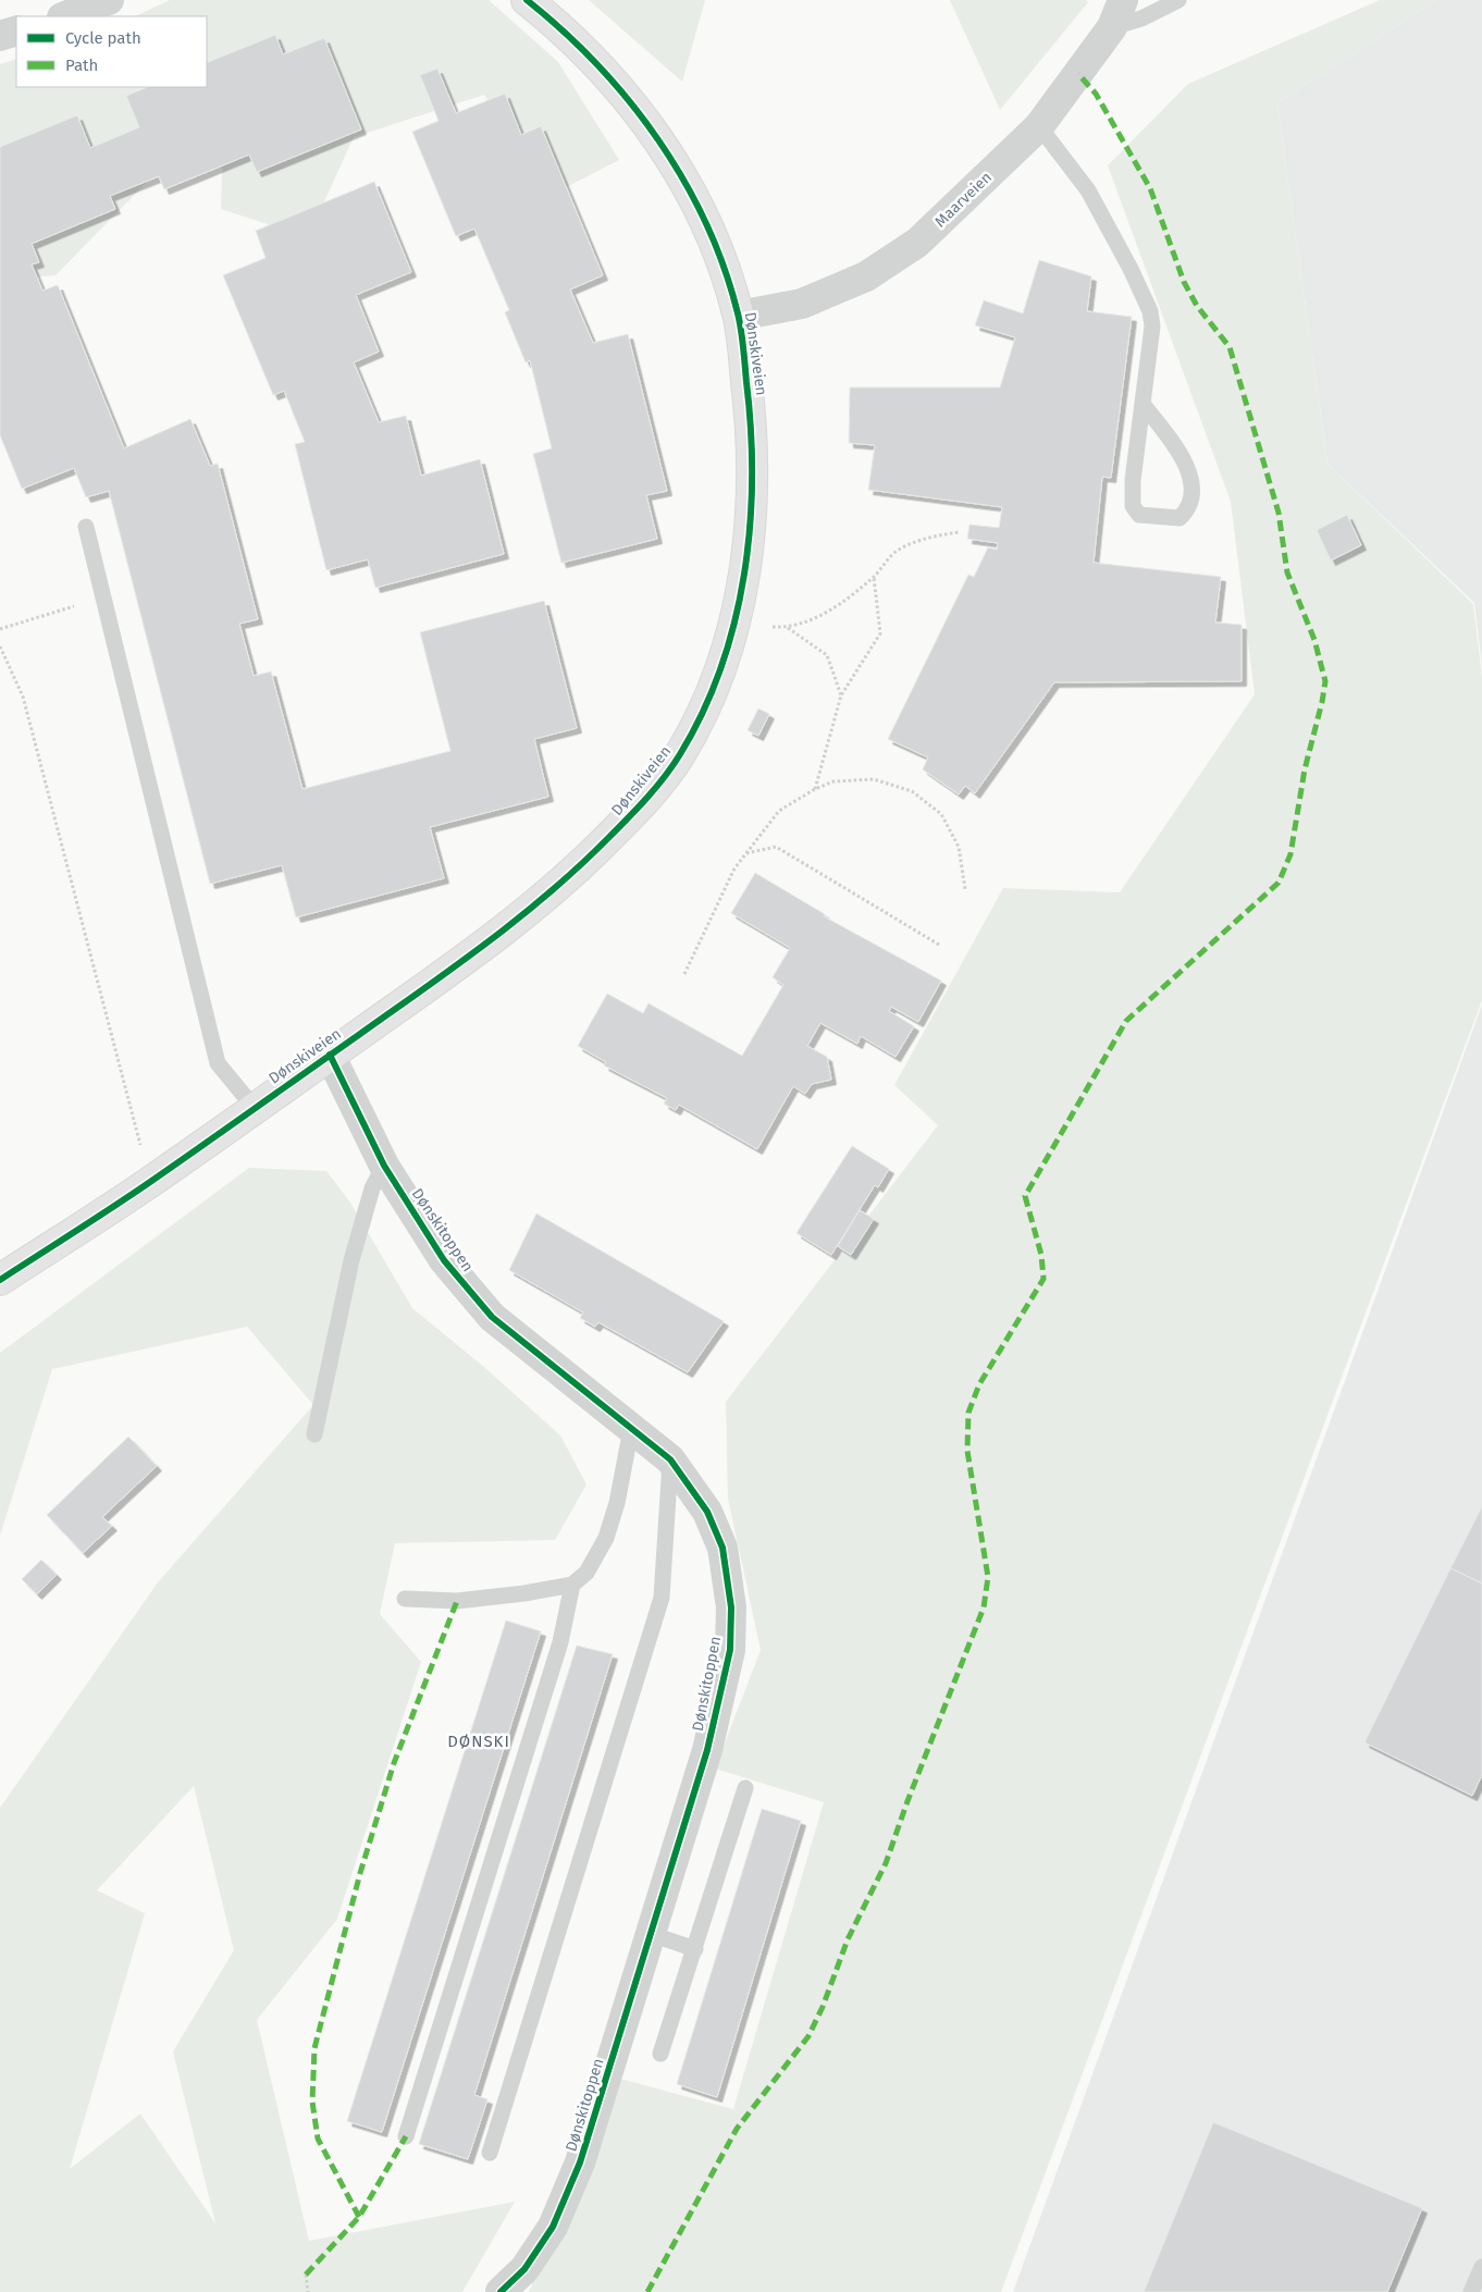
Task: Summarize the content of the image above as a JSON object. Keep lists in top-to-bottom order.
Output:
{
  "streets": {
    "street": ["Maarveien", "Dønskiveien", "Dønskitoppen"]
  },
  "crossings": [
    ["Maarveien", "Dønskiveien"],
    ["Dønskiveien", "Dønskitoppen"]
  ],
  "districts": ["DØNSKI"],
  "legend": ["Cycle path", "Path"]
}
